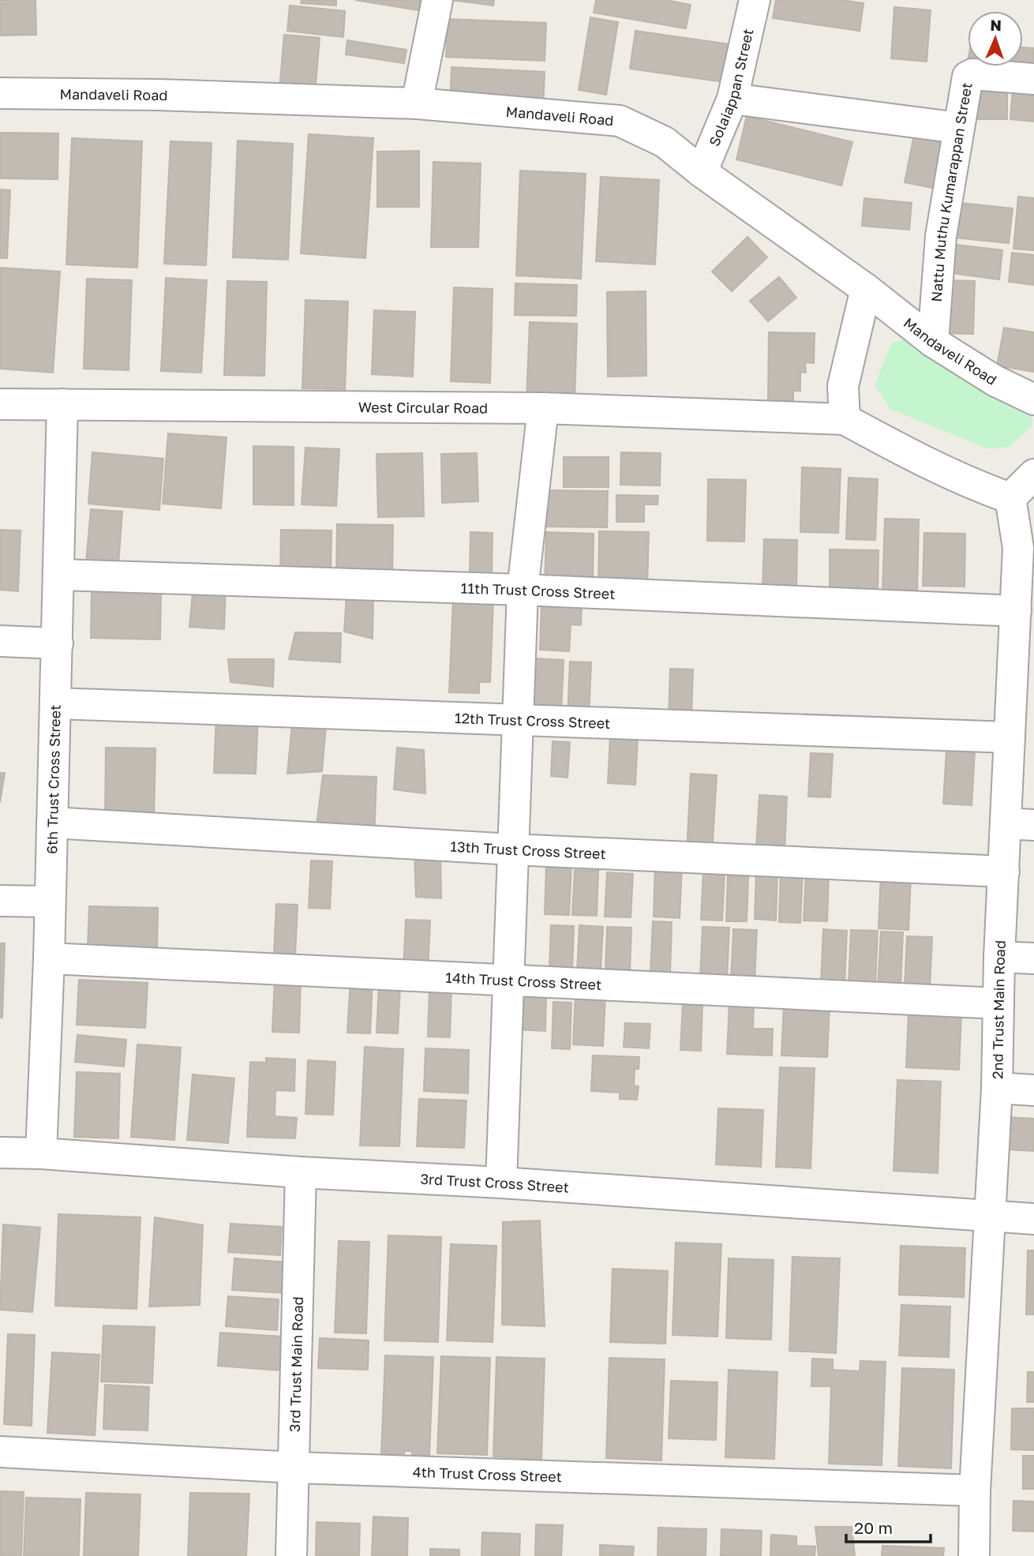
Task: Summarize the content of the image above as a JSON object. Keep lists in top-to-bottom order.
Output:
{
  "streets": {
    "street": [
      "Solaiappan Street",
      "Mandaveli Road",
      "Nattu Muthu Kumarappan Street",
      "West Circular Road",
      "11th Trust Cross Street",
      "12th Trust Cross Street",
      "6th Trust Cross Street",
      "13th Trust Cross Street",
      "14th Trust Cross Street",
      "2nd Trust Main Road",
      "3rd Trust Cross Street",
      "3rd Trust Main Road",
      "4th Trust Cross Street"
    ]
  },
  "crossings": [
    ["Solaiappan Street", "Mandaveli Road"],
    ["Mandaveli Road", "Nattu Muthu Kumarappan Street"],
    ["West Circular Road", "6th Trust Cross Street"],
    ["11th Trust Cross Street", "6th Trust Cross Street"],
    ["11th Trust Cross Street", "2nd Trust Main Road"],
    ["12th Trust Cross Street", "6th Trust Cross Street"],
    ["12th Trust Cross Street", "2nd Trust Main Road"],
    ["6th Trust Cross Street", "13th Trust Cross Street"],
    ["6th Trust Cross Street", "14th Trust Cross Street"],
    ["6th Trust Cross Street", "3rd Trust Cross Street"],
    ["13th Trust Cross Street", "2nd Trust Main Road"],
    ["14th Trust Cross Street", "2nd Trust Main Road"],
    ["2nd Trust Main Road", "3rd Trust Cross Street"],
    ["2nd Trust Main Road", "4th Trust Cross Street"],
    ["3rd Trust Cross Street", "3rd Trust Main Road"],
    ["3rd Trust Main Road", "4th Trust Cross Street"]
  ],
  "scale_bar": "20 m",
  "north": "top"
}
